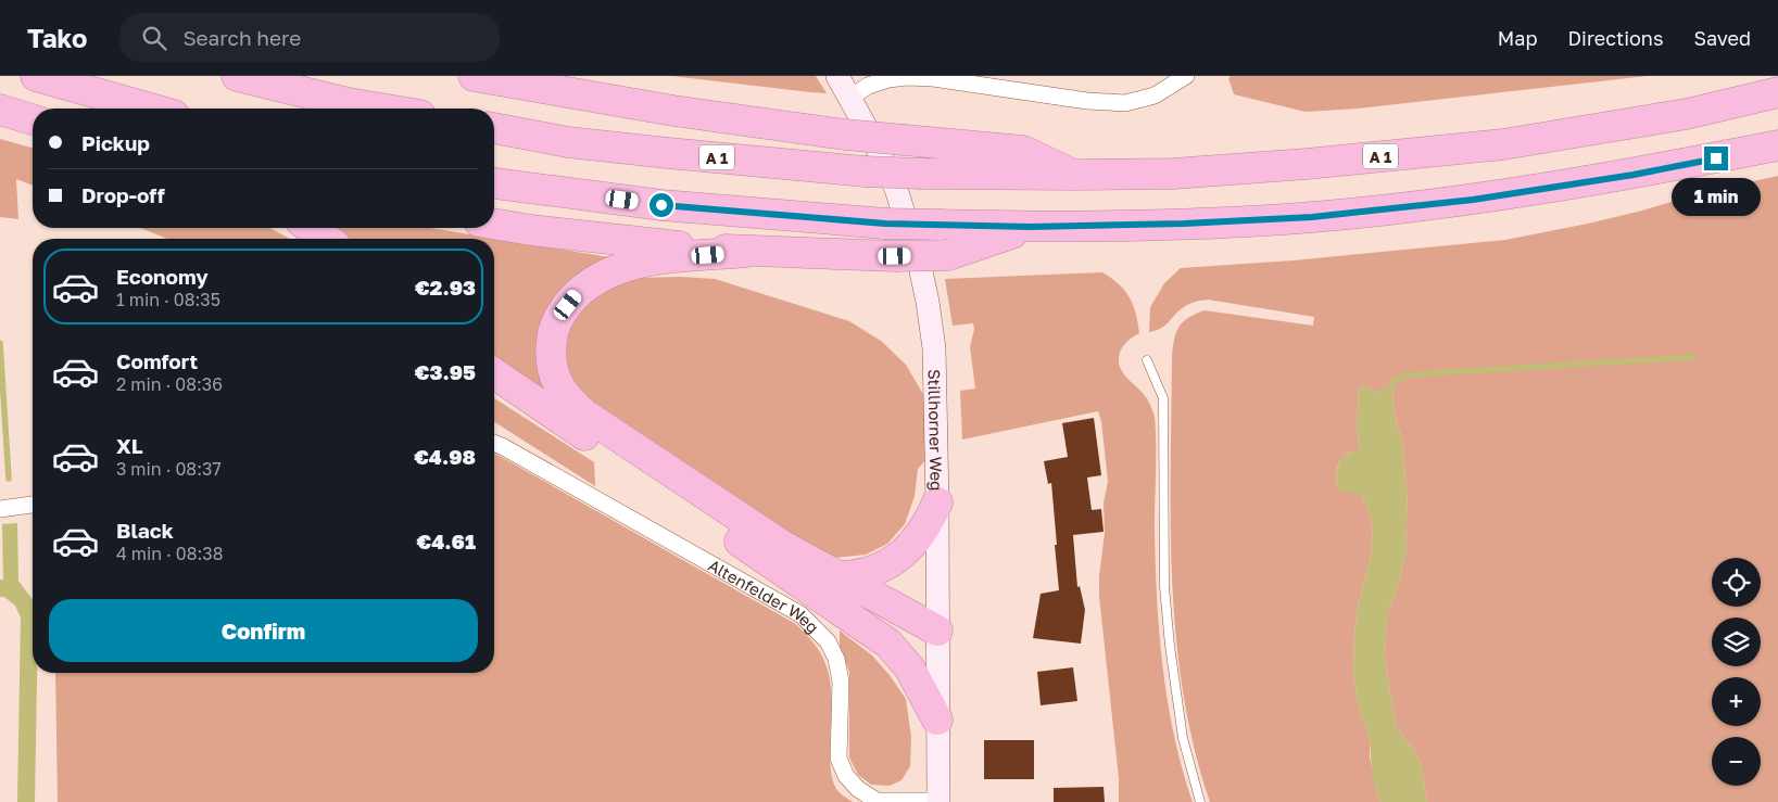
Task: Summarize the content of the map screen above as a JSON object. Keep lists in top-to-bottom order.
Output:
{
  "streets": {
    "highway": ["A 1"],
    "main road": ["Stillhorner Weg"],
    "street": ["Altenfelder Weg"]
  },
  "crossings": [
    ["Stillhorner Weg", "Altenfelder Weg"]
  ],
  "page": {
    "header": "Tako",
    "search": "Search here",
    "nav": ["Map", "Directions", "Saved"],
    "banner": ["Pickup", "Drop-off"],
    "bubble": "1 min",
    "list": [
      {
        "name": "Economy",
        "note": "1 min · 08:35",
        "value": "€2.93"
      },
      {
        "name": "Comfort",
        "note": "2 min · 08:36",
        "value": "€3.95"
      },
      {
        "name": "XL",
        "note": "3 min · 08:37",
        "value": "€4.98"
      },
      {
        "name": "Black",
        "note": "4 min · 08:38",
        "value": "€4.61"
      }
    ],
    "map_buttons": ["+", "−"],
    "buttons": "Confirm"
  }
}
